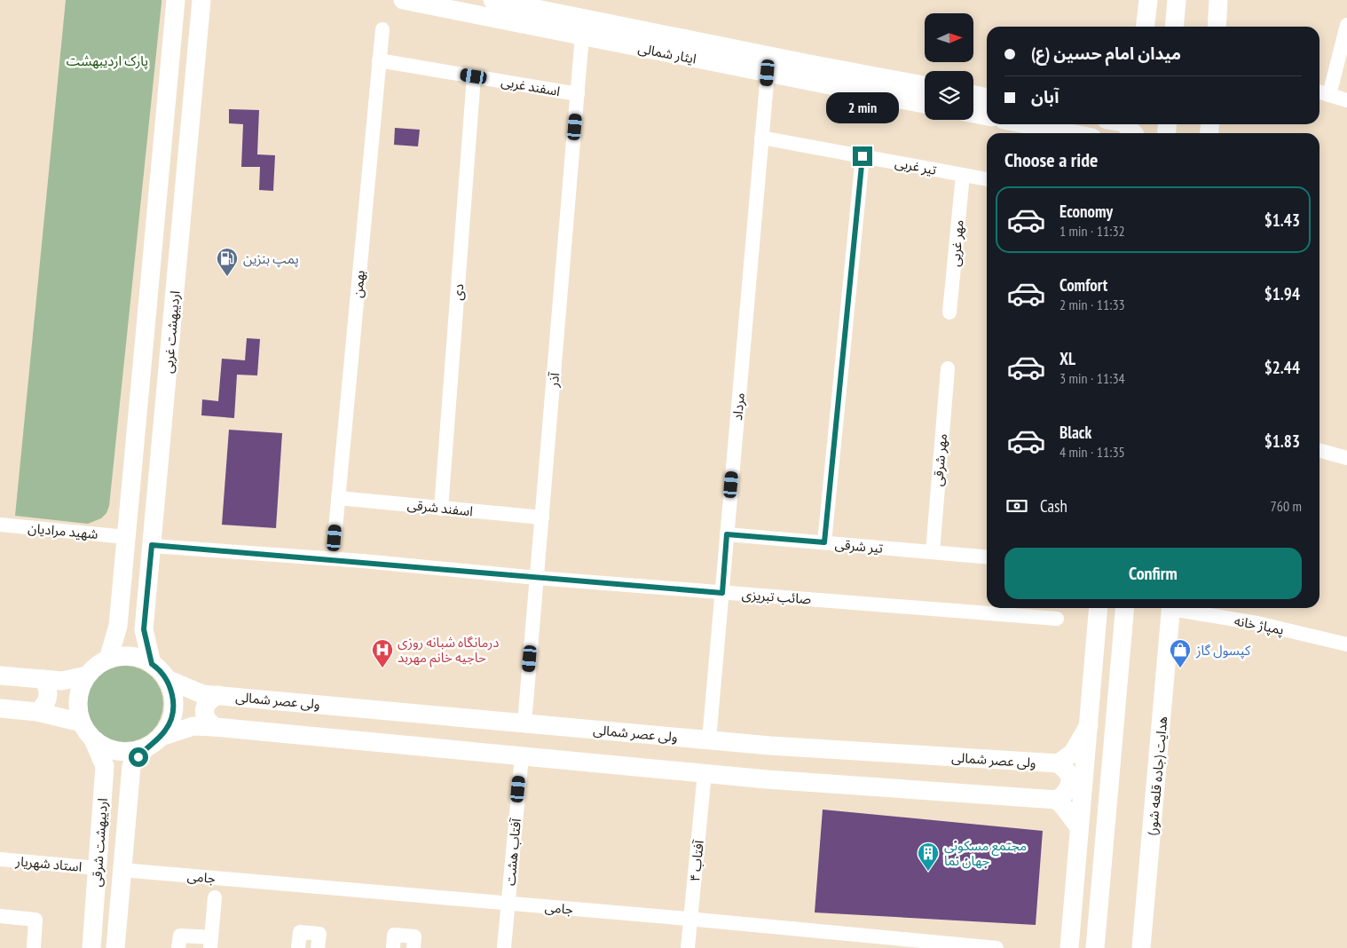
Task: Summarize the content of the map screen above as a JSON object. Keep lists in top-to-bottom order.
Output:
{
  "streets": {
    "main road": [
      "ایثار شمالی",
      "اردیبهشت غربی",
      "ولی عصر شمالی",
      "هدایت (جاده قلعه شور)",
      "اردیبهشت شرقی"
    ],
    "street": [
      "اسفند غربی",
      "تیر غربی",
      "مهر غربی",
      "بهمن",
      "دی",
      "آذر",
      "مرداد",
      "مهر شرقی",
      "اسفند شرقی",
      "شهید مرادیان",
      "تیر شرقی",
      "صائب تبریزی",
      "پمپاژ خانه",
      "آفتاب هشت",
      "آفتاب ۴",
      "استاد شهریار",
      "جامی"
    ]
  },
  "crossings": [
    ["ایثار شمالی", "آذر"],
    ["ایثار شمالی", "مرداد"],
    ["اسفند غربی", "بهمن"],
    ["اسفند غربی", "دی"],
    ["اسفند غربی", "آذر"],
    ["تیر غربی", "مهر غربی"],
    ["تیر غربی", "مرداد"],
    ["بهمن", "اسفند شرقی"],
    ["دی", "اسفند شرقی"],
    ["اردیبهشت غربی", "شهید مرادیان"],
    ["اردیبهشت غربی", "صائب تبریزی"],
    ["اردیبهشت غربی", "ولی عصر شمالی"],
    ["اردیبهشت غربی", "اردیبهشت شرقی"],
    ["آذر", "اسفند شرقی"],
    ["آذر", "صائب تبریزی"],
    ["آذر", "ولی عصر شمالی"],
    ["مرداد", "تیر شرقی"],
    ["مرداد", "صائب تبریزی"],
    ["مرداد", "ولی عصر شمالی"],
    ["مهر شرقی", "تیر شرقی"],
    ["ولی عصر شمالی", "اردیبهشت شرقی"],
    ["اردیبهشت شرقی", "استاد شهریار"],
    ["اردیبهشت شرقی", "جامی"],
    ["آفتاب هشت", "جامی"],
    ["آفتاب ۴", "جامی"]
  ],
  "parks": ["پارک اردیبهشت"],
  "places": {
    "fuel station": ["پمپ بنزین"],
    "hospital": ["درمانگاه شبانه‌ روزی حاجیه‌ خانم مهربد"],
    "shop": ["کپسول گاز"],
    "building": ["مجتمع مسکونی جهان نما"]
  },
  "north": "right",
  "page": {
    "banner": ["میدان امام حسین (ع)", "آبان"],
    "bubble": "2 min",
    "heading": "Choose a ride",
    "list": [
      {
        "name": "Economy",
        "note": "1 min · 11:32",
        "value": "$1.43"
      },
      {
        "name": "Comfort",
        "note": "2 min · 11:33",
        "value": "$1.94"
      },
      {
        "name": "XL",
        "note": "3 min · 11:34",
        "value": "$2.44"
      },
      {
        "name": "Black",
        "note": "4 min · 11:35",
        "value": "$1.83"
      }
    ],
    "pay": ["Cash", "760 m"],
    "buttons": "Confirm"
  }
}
